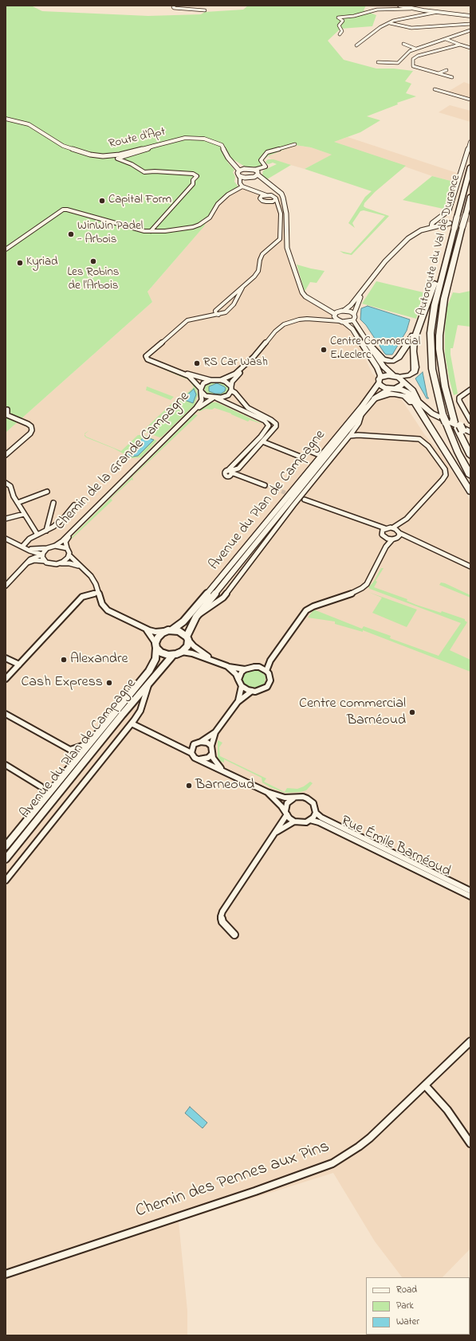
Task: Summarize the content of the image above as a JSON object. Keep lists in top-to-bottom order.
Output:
{
  "streets": {
    "highway": ["Autoroute du Val de Durance"],
    "main road": ["Route d'Apt", "Avenue du Plan de Campagne"],
    "street": ["Chemin de la Grande Campagne", "Rue Émile Barnéoud", "Chemin des Pennes aux Pins"]
  },
  "places": [
    "Capital Form",
    "WinWin Padel - Arbois",
    "Les Robins de l’Arbois",
    "Kyriad",
    "Centre Commercial E.Leclerc",
    "RS Car Wash",
    "Alexandre",
    "Cash Express",
    "Centre commercial Barnéoud",
    "Barneoud"
  ],
  "legend": ["Road", "Park", "Water"]
}
